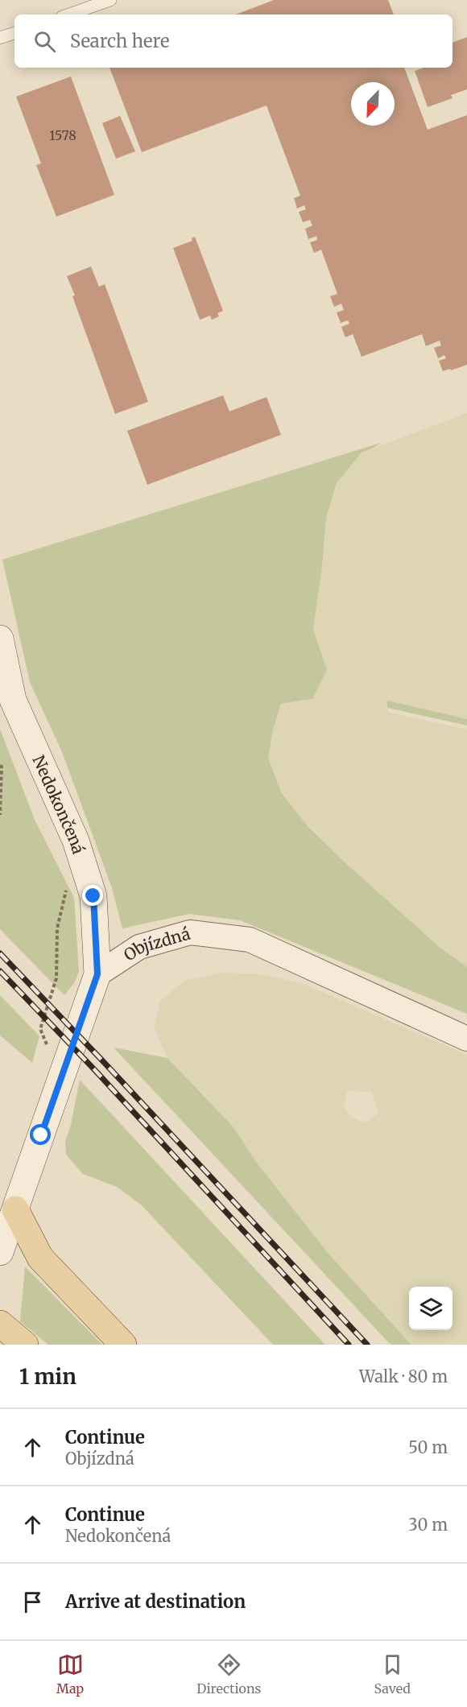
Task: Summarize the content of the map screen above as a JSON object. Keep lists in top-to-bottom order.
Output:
{
  "streets": {
    "street": ["Nedokončená", "Objízdná"]
  },
  "crossings": [
    ["Nedokončená", "Objízdná"]
  ],
  "house_numbers": ["1578"],
  "north": "bottom left",
  "page": {
    "search": "Search here",
    "heading": ["1 min", "Walk · 80 m"],
    "list": [
      ["Continue", "Objízdná", "50 m"],
      ["Continue", "Nedokončená", "30 m"],
      "Arrive at destination"
    ],
    "nav": ["Map", "Directions", "Saved"]
  }
}
